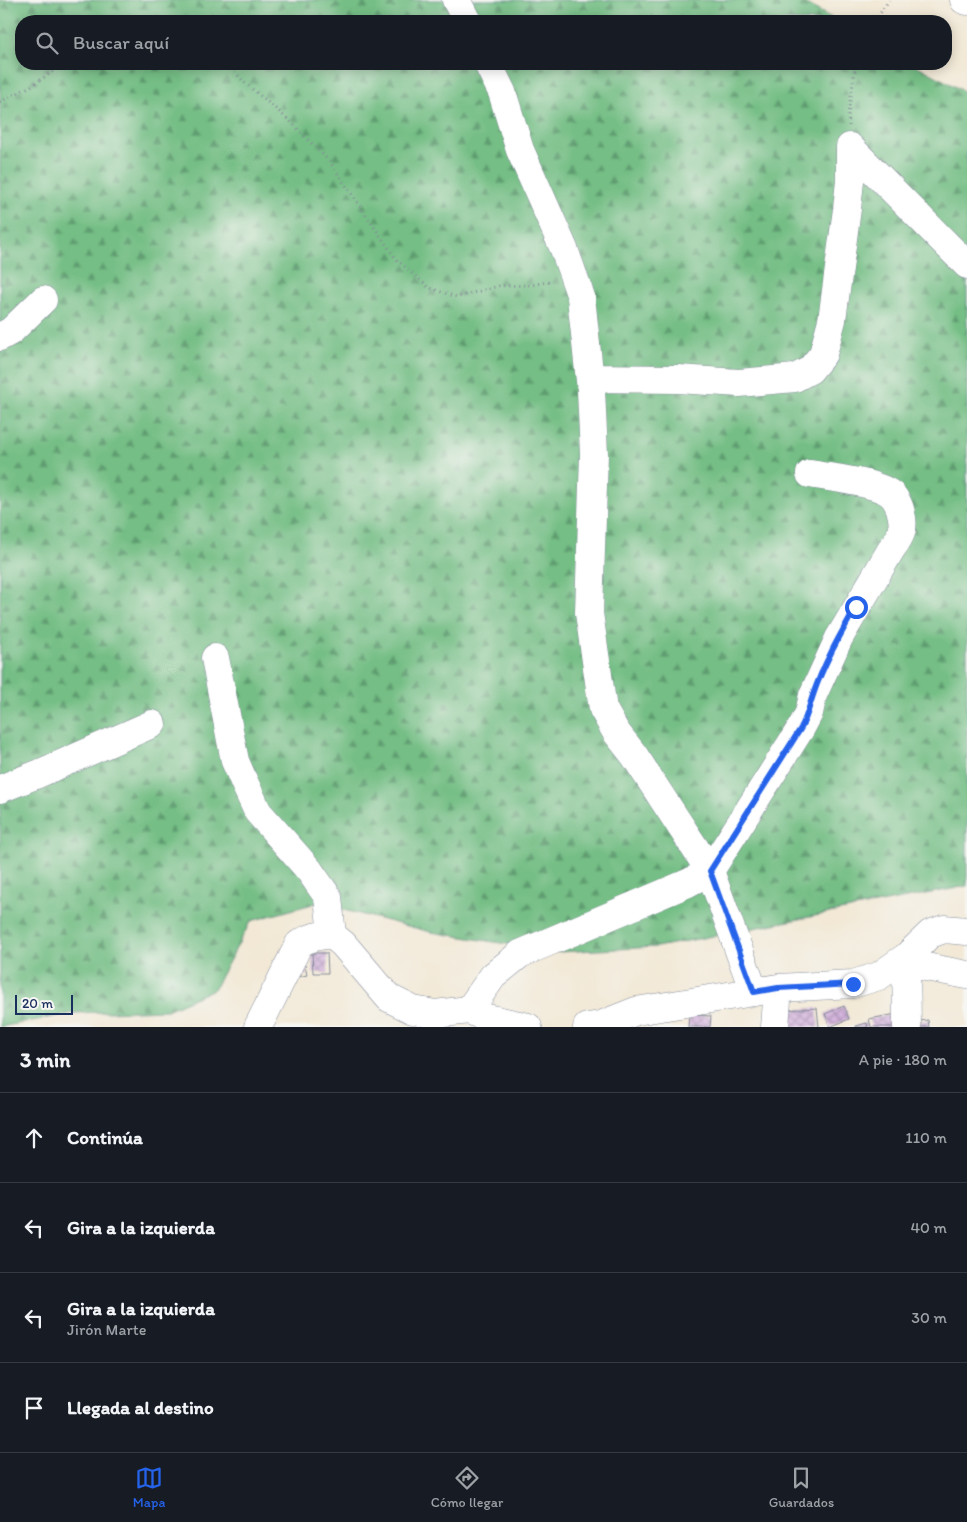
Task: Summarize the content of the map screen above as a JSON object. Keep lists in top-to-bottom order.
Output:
{
  "scale_bar": "20 m",
  "page": {
    "search": "Buscar aquí",
    "scale": "20 m",
    "heading": ["3 min", "A pie · 180 m"],
    "list": [
      ["Continúa", "110 m"],
      ["Gira a la izquierda", "40 m"],
      ["Gira a la izquierda", "Jirón Marte", "30 m"],
      "Llegada al destino"
    ],
    "nav": ["Mapa", "Cómo llegar", "Guardados"]
  }
}
